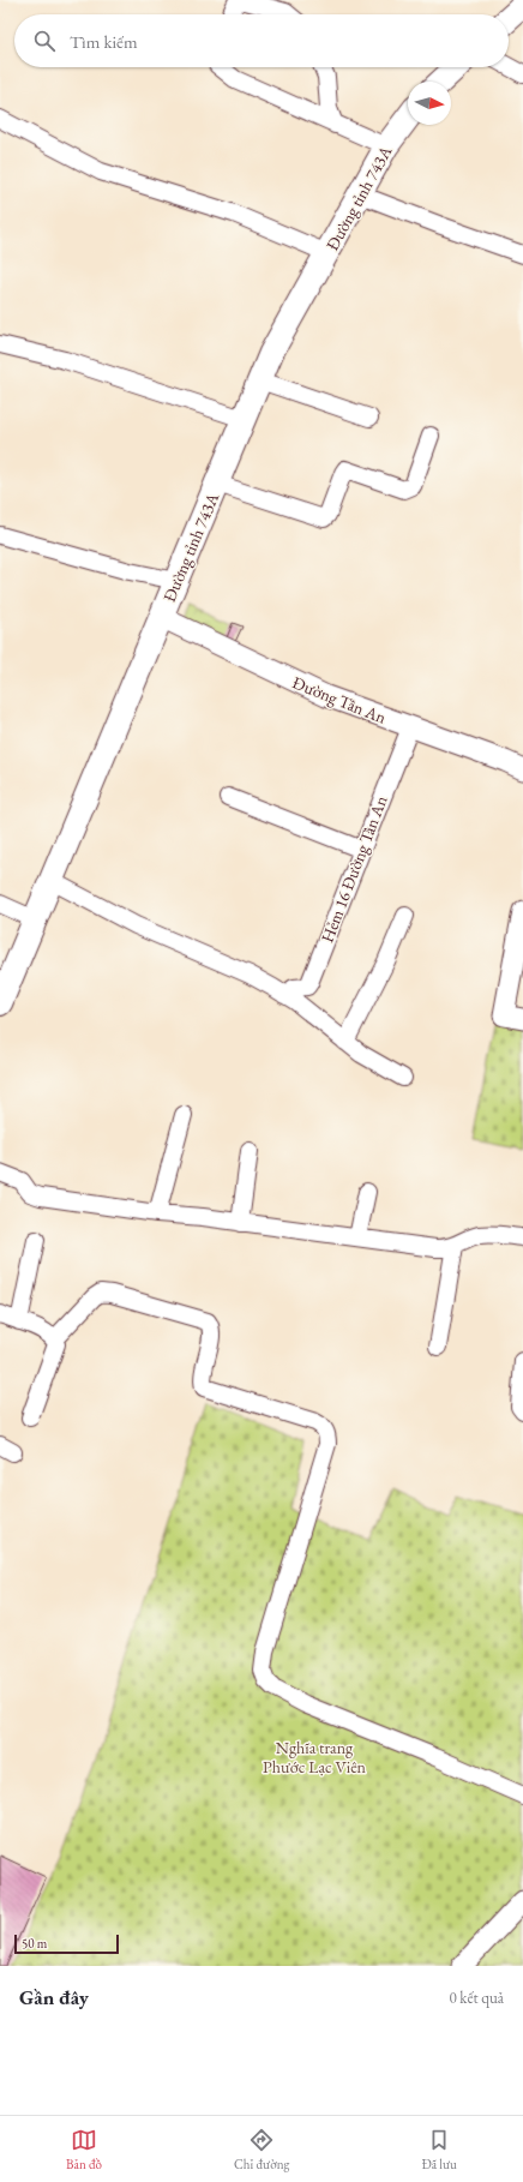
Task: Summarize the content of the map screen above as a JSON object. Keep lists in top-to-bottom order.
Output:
{
  "streets": {
    "main road": ["Đường tỉnh 743A"],
    "street": ["Đường Tân An", "Hẻm 16 Đường Tân An"]
  },
  "crossings": [
    ["Đường tỉnh 743A", "Đường Tân An"],
    ["Đường Tân An", "Hẻm 16 Đường Tân An"]
  ],
  "parks": ["Nghĩa trang Phước Lạc Viên"],
  "scale_bar": "50 m",
  "north": "right",
  "page": {
    "search": "Tìm kiếm",
    "scale": "50 m",
    "heading": ["Gần đây", "0 kết quả"],
    "nav": ["Bản đồ", "Chỉ đường", "Đã lưu"]
  }
}
